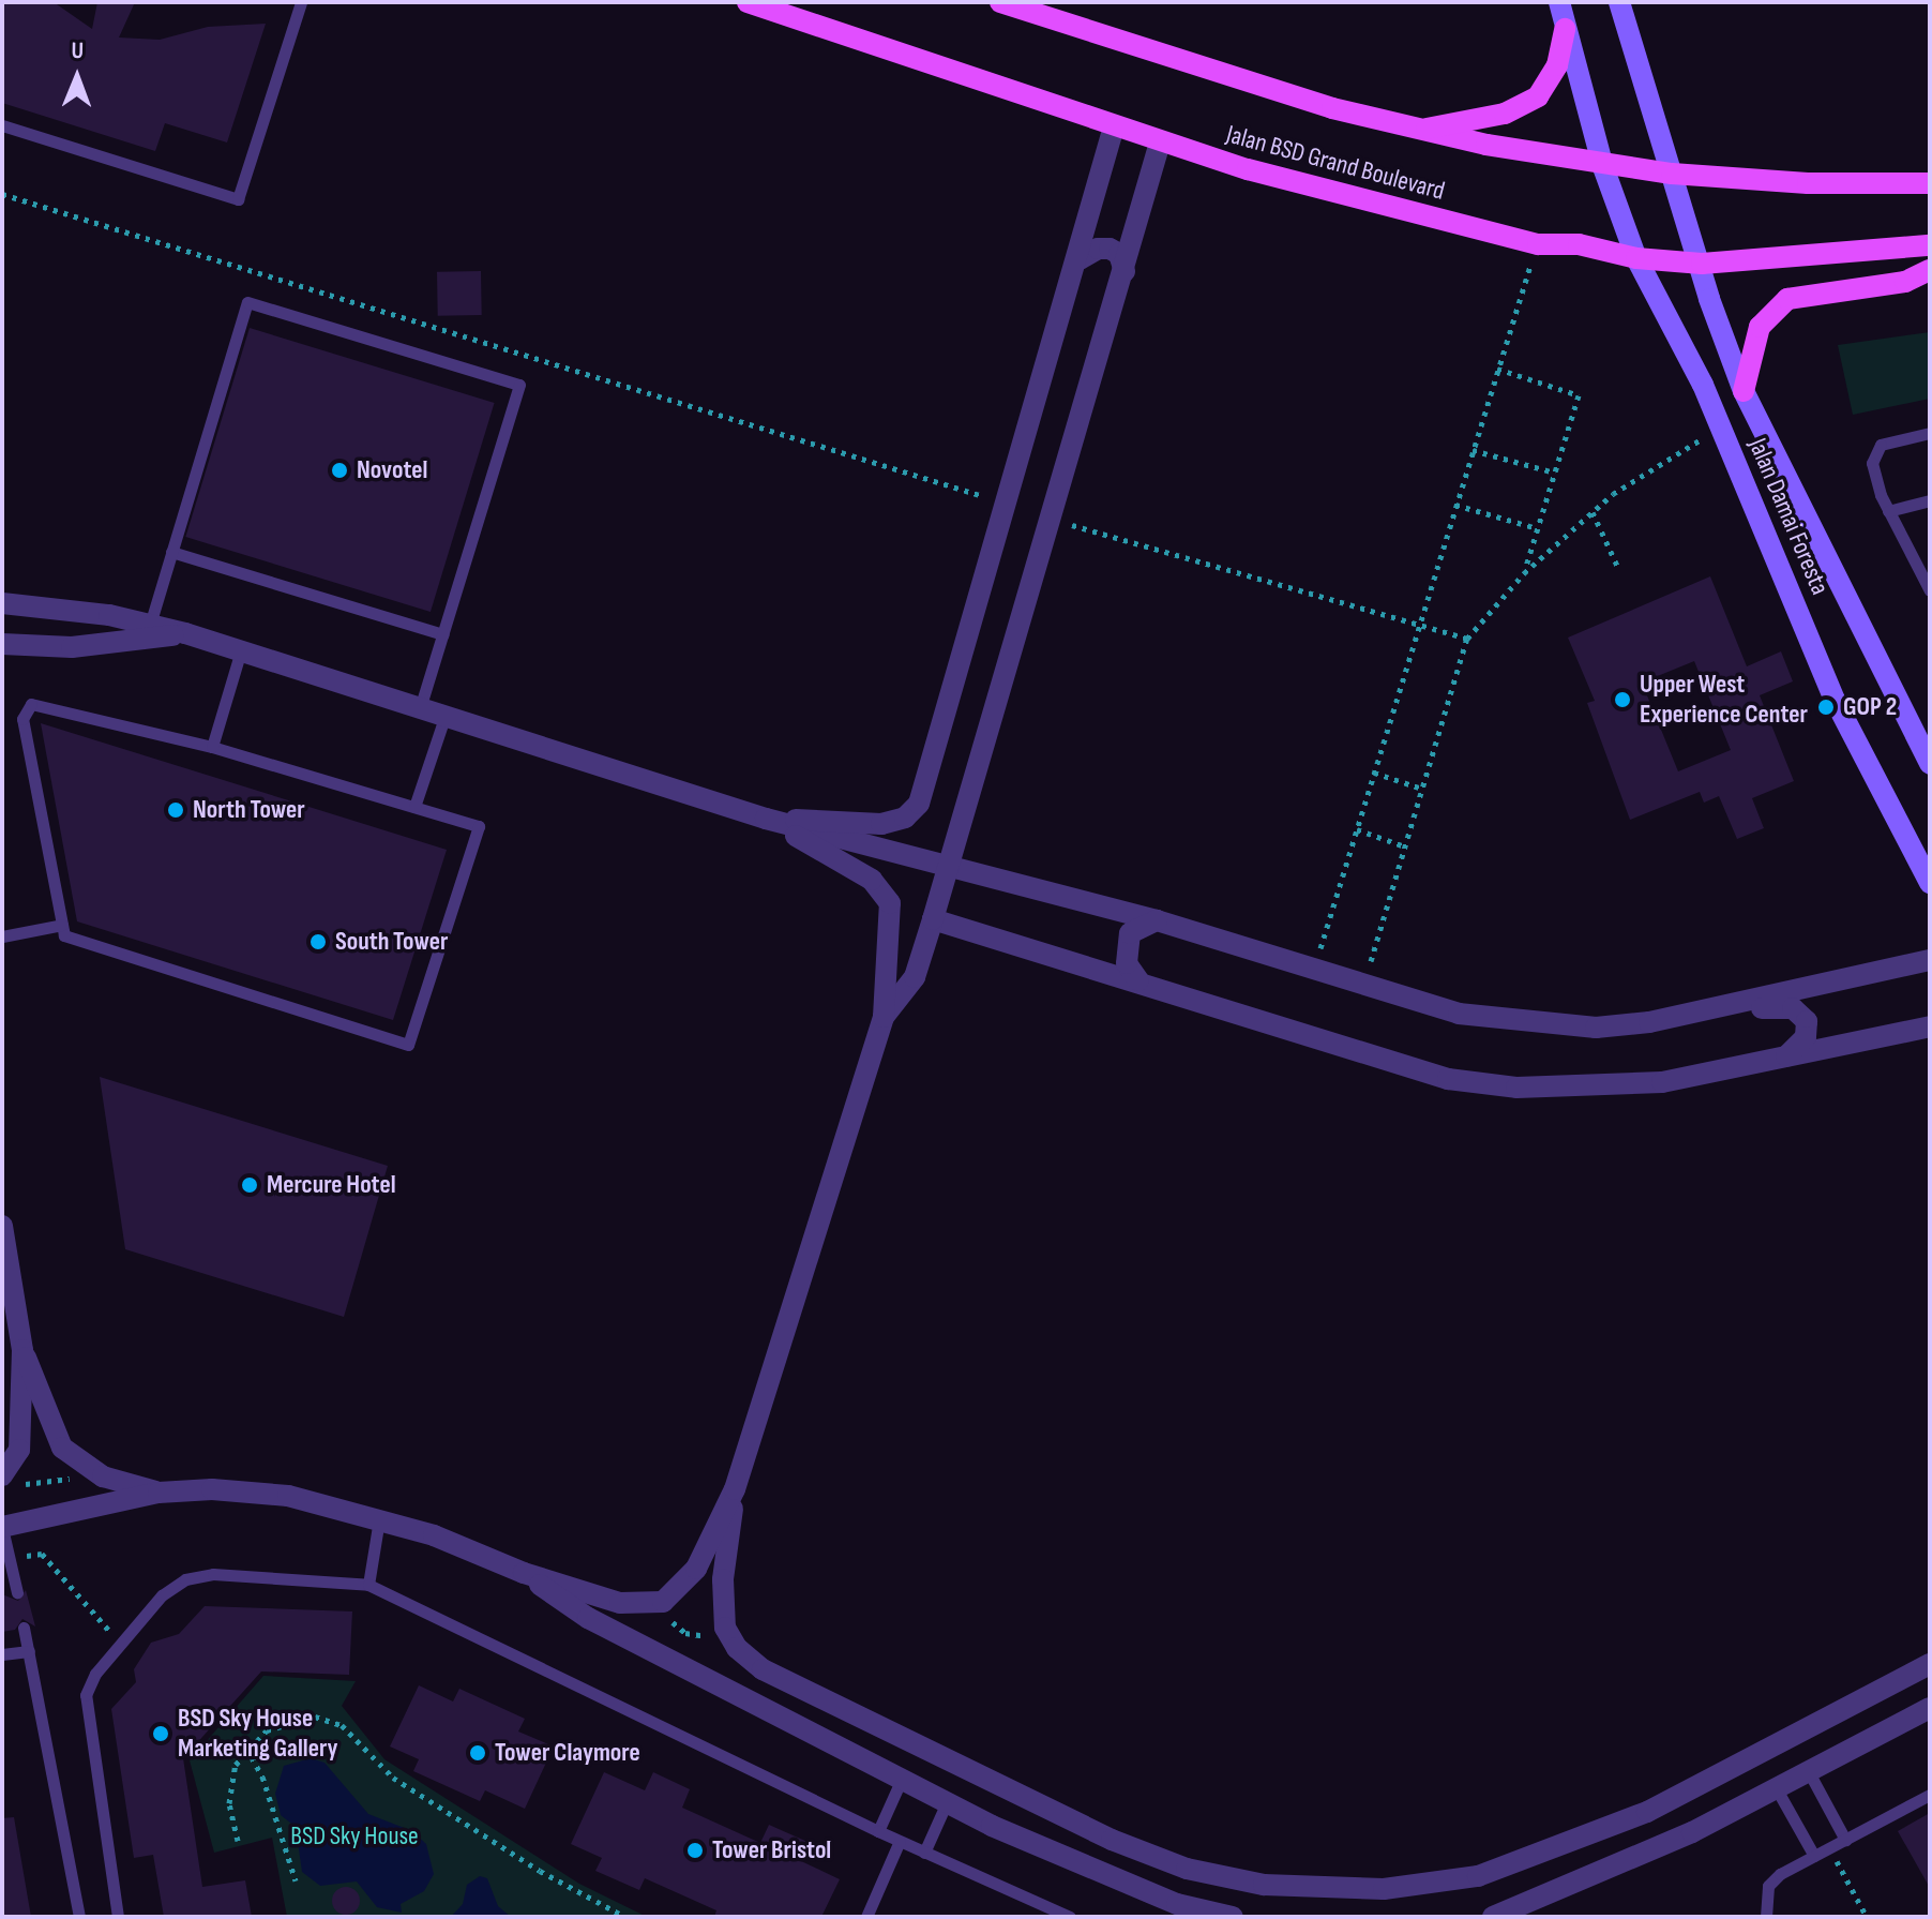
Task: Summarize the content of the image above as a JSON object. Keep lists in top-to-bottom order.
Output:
{
  "streets": {
    "main road": ["Jalan BSD Grand Boulevard", "Jalan Damai Foresta"]
  },
  "crossings": [
    ["Jalan BSD Grand Boulevard", "Jalan Damai Foresta"]
  ],
  "parks": ["BSD Sky House"],
  "places": [
    "Novotel",
    "Upper West Experience Center",
    "GOP 2",
    "North Tower",
    "South Tower",
    "Mercure Hotel",
    "BSD Sky House Marketing Gallery",
    "Tower Claymore",
    "Tower Bristol"
  ],
  "north": "top"
}
